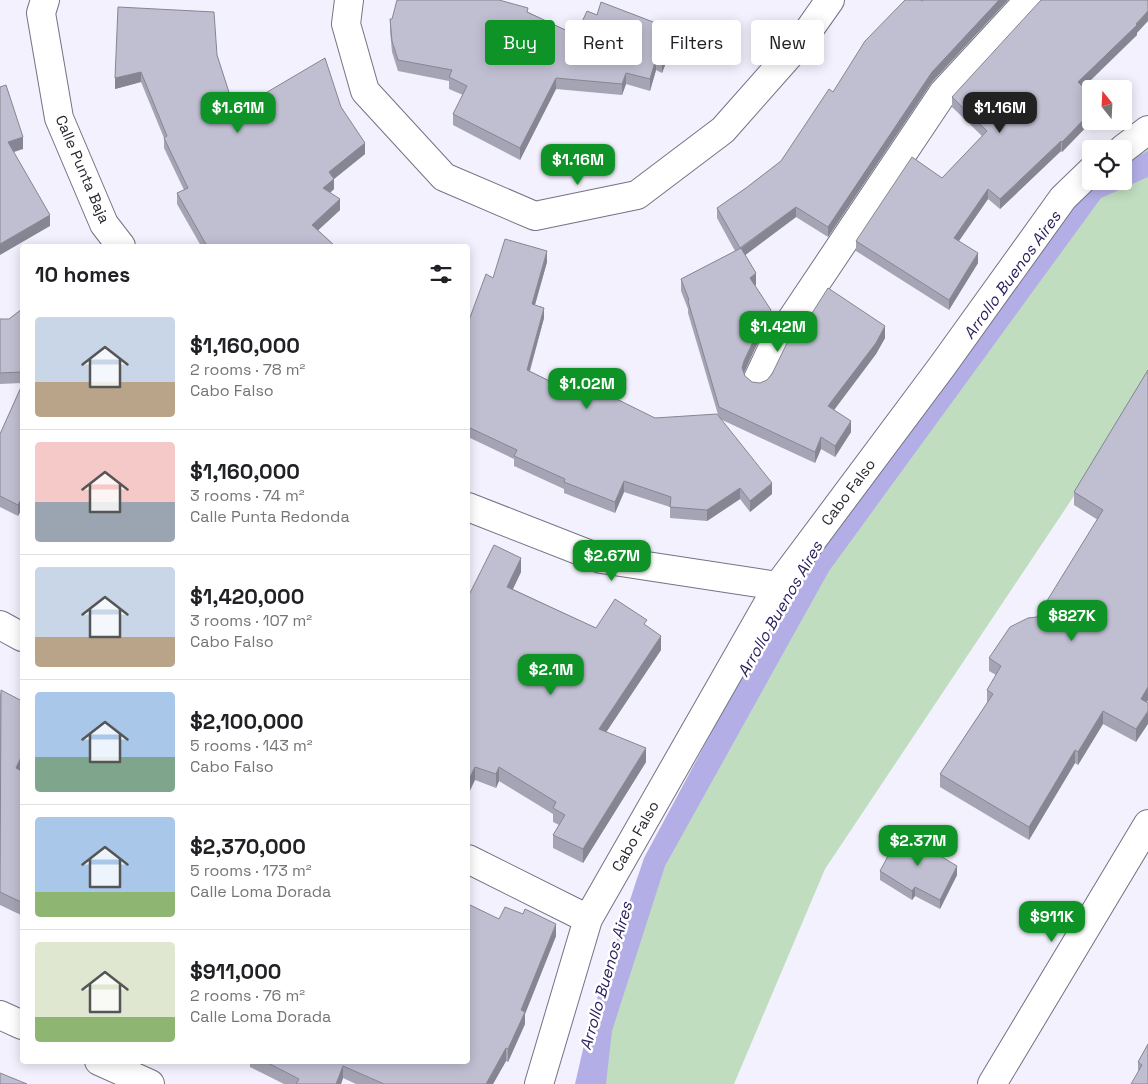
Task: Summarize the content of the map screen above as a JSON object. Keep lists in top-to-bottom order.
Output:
{
  "streets": {
    "street": ["Calle Punta Baja", "Cabo Falso"]
  },
  "water": ["Arrollo Buenos Aires"],
  "north": "top",
  "page": {
    "chip": [
      "Buy",
      "Rent",
      "Filters",
      "New"
    ],
    "price": [
      "$1.61M",
      "$1.16M",
      "$1.16M",
      "$1.42M",
      "$1.02M",
      "$2.67M",
      "$827K",
      "$2.1M",
      "$2.37M",
      "$911K"
    ],
    "heading": "10 homes",
    "list": [
      {
        "name": "$1,160,000",
        "note": "2 rooms · 78 m² · Cabo Falso"
      },
      {
        "name": "$1,160,000",
        "note": "3 rooms · 74 m² · Calle Punta Redonda"
      },
      {
        "name": "$1,420,000",
        "note": "3 rooms · 107 m² · Cabo Falso"
      },
      {
        "name": "$2,100,000",
        "note": "5 rooms · 143 m² · Cabo Falso"
      },
      {
        "name": "$2,370,000",
        "note": "5 rooms · 173 m² · Calle Loma Dorada"
      },
      {
        "name": "$911,000",
        "note": "2 rooms · 76 m² · Calle Loma Dorada"
      }
    ]
  }
}
